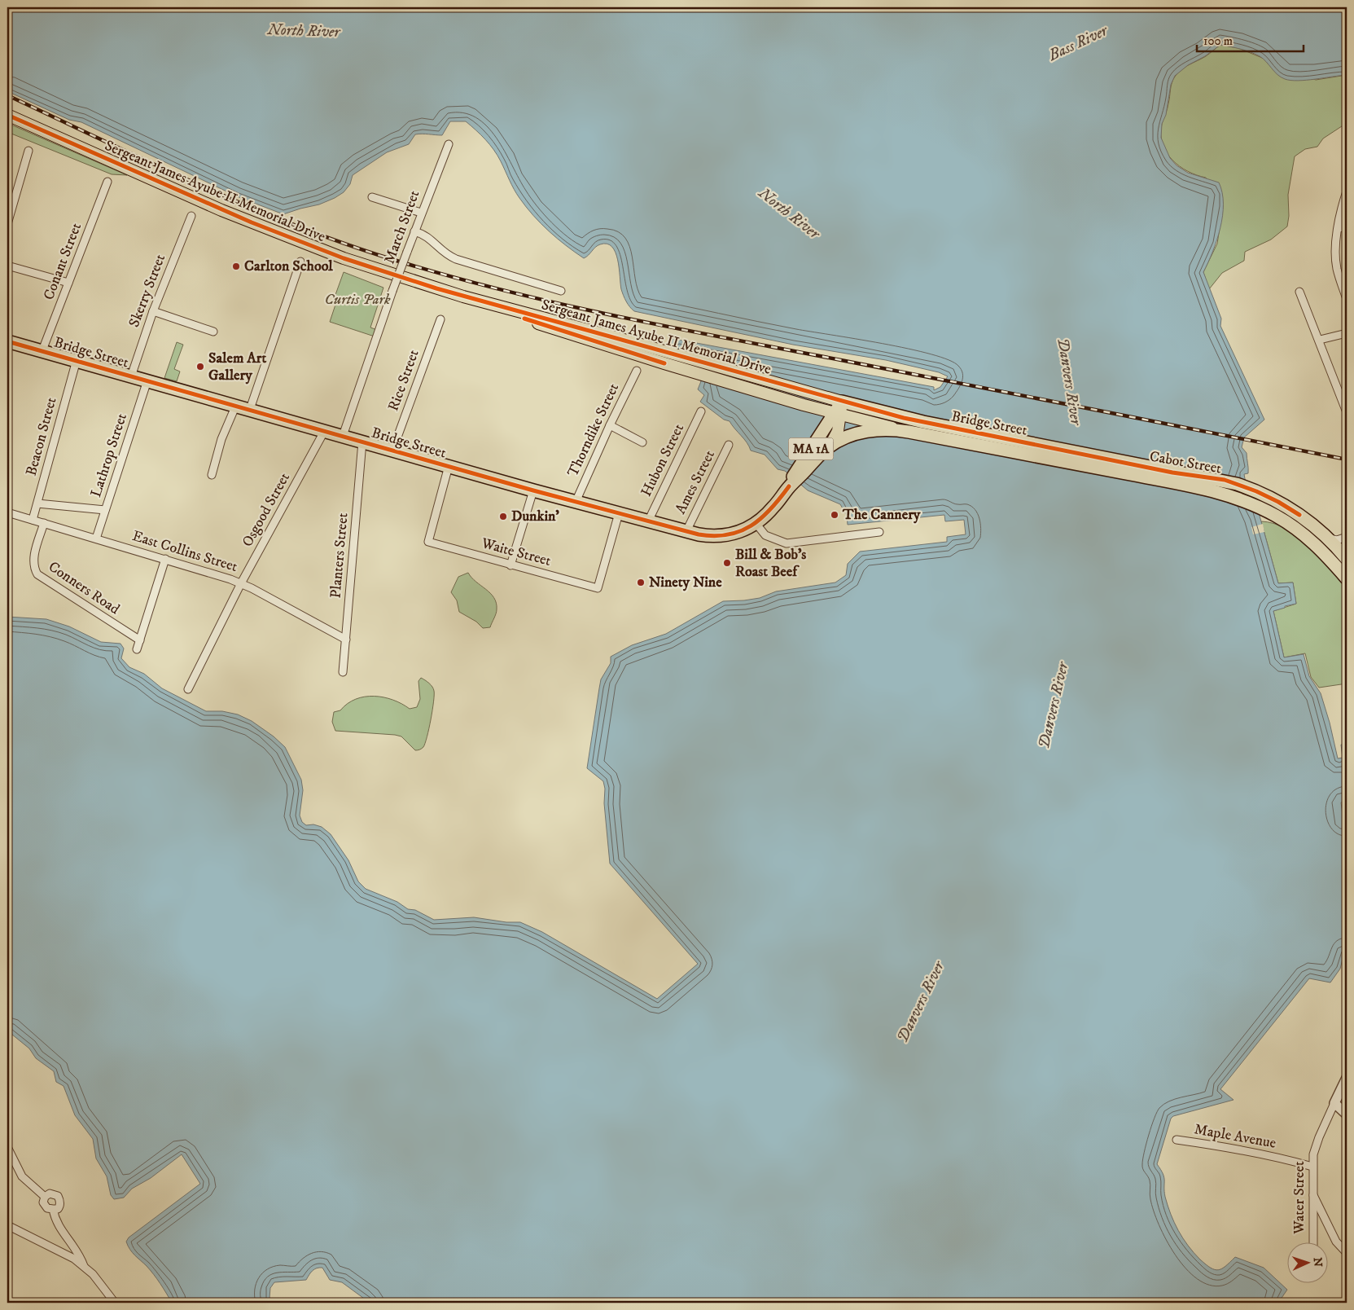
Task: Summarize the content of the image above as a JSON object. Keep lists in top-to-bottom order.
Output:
{
  "streets": {
    "highway": ["Bridge Street", "MA 1A", "Cabot Street"],
    "main road": ["Sergeant James Ayube II Memorial Drive"],
    "street": [
      "March Street",
      "Conant Street",
      "Skerry Street",
      "Rice Street",
      "Thorndike Street",
      "Beacon Street",
      "Lathrop Street",
      "Hubon Street",
      "Ames Street",
      "Osgood Street",
      "East Collins Street",
      "Waite Street",
      "Planters Street",
      "Conners Road",
      "Maple Avenue",
      "Water Street"
    ]
  },
  "crossings": [
    ["Sergeant James Ayube II Memorial Drive", "Bridge Street"],
    ["March Street", "Bridge Street"],
    ["Conant Street", "Bridge Street"],
    ["Skerry Street", "Bridge Street"],
    ["Bridge Street", "Rice Street"],
    ["Bridge Street", "Thorndike Street"],
    ["Bridge Street", "Beacon Street"],
    ["Bridge Street", "Lathrop Street"],
    ["Bridge Street", "Hubon Street"],
    ["Bridge Street", "Cabot Street"],
    ["Bridge Street", "Ames Street"],
    ["Bridge Street", "Osgood Street"],
    ["Bridge Street", "Waite Street"],
    ["Bridge Street", "Planters Street"],
    ["Beacon Street", "East Collins Street"],
    ["Lathrop Street", "East Collins Street"],
    ["Osgood Street", "East Collins Street"],
    ["East Collins Street", "Planters Street"],
    ["East Collins Street", "Conners Road"],
    ["Maple Avenue", "Water Street"]
  ],
  "water": ["North River", "Bass River", "Danvers River"],
  "parks": ["Curtis Park"],
  "places": [
    "Carlton School",
    "Salem Art Gallery",
    "The Cannery",
    "Dunkin'",
    "Bill & Bob's Roast Beef",
    "Ninety Nine"
  ],
  "scale_bar": "100 m",
  "north": "right"
}
